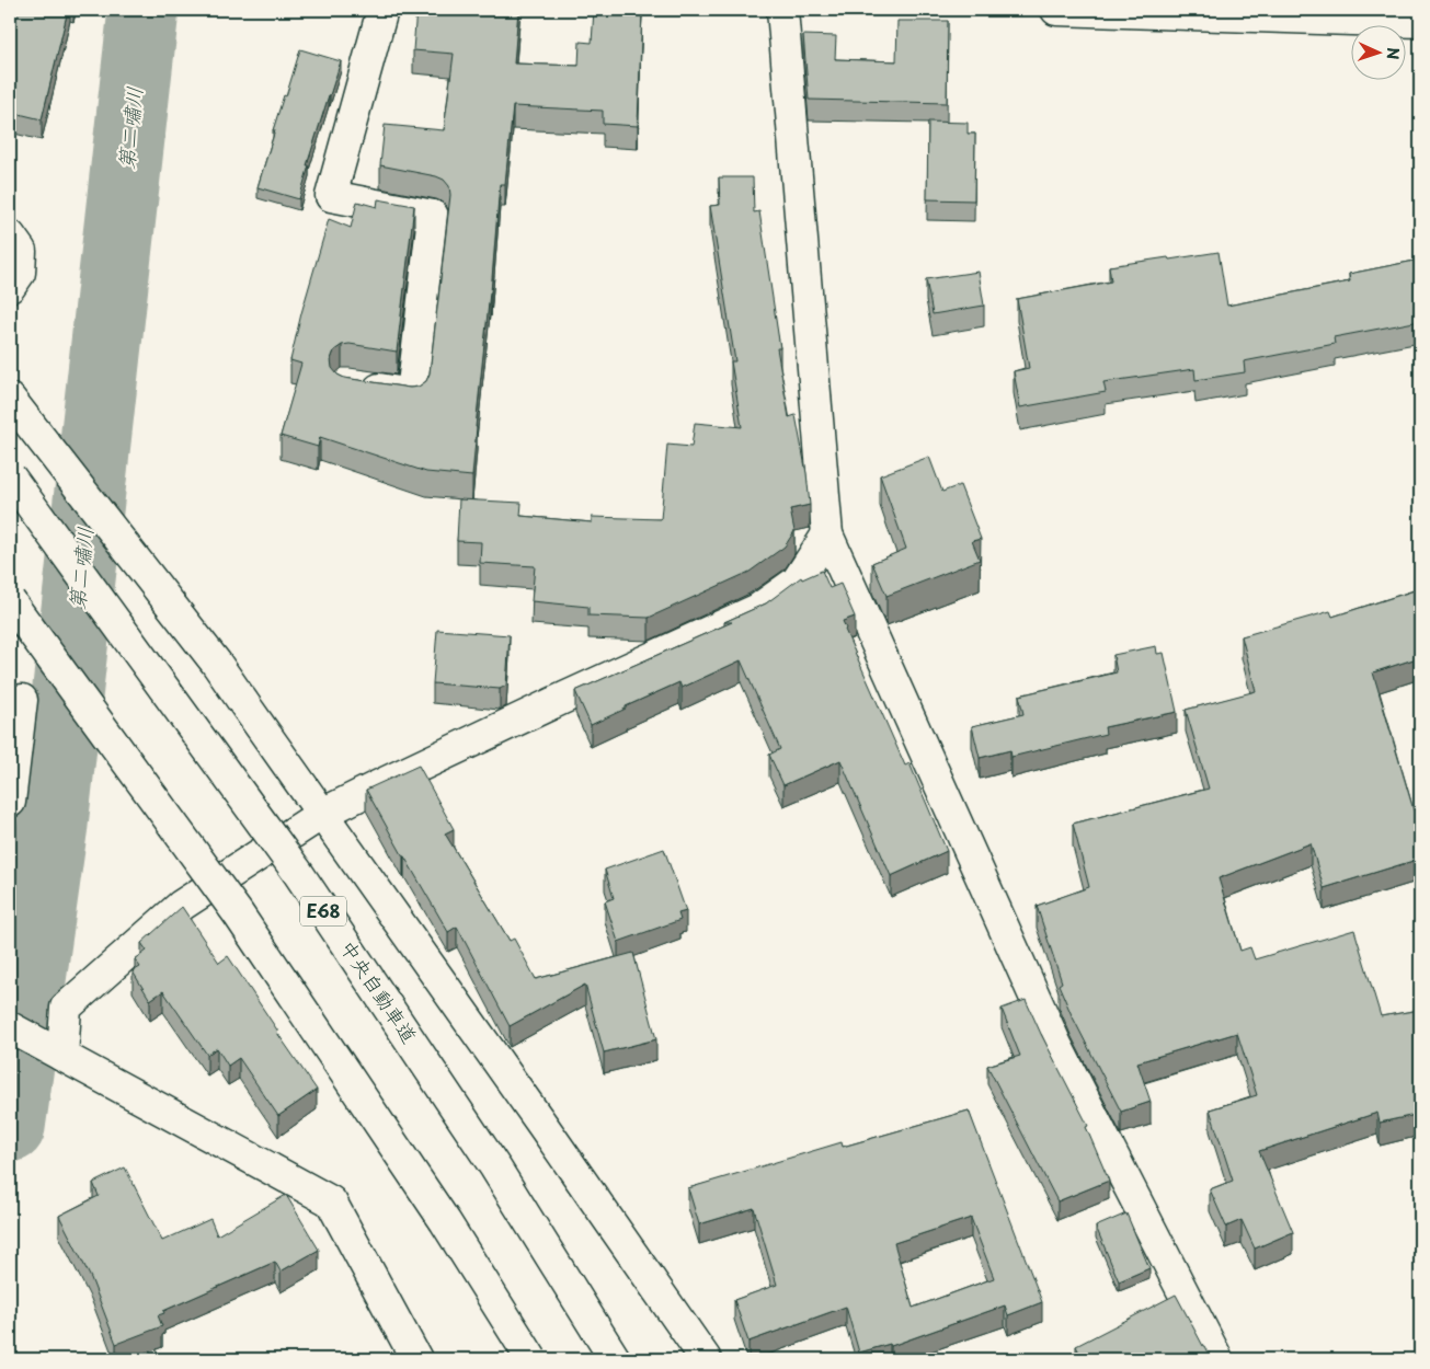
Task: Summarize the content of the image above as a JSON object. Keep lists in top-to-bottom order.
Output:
{
  "streets": {
    "main road": ["E68", "中央自動車道"]
  },
  "water": ["第二嘯川"],
  "north": "right"
}
